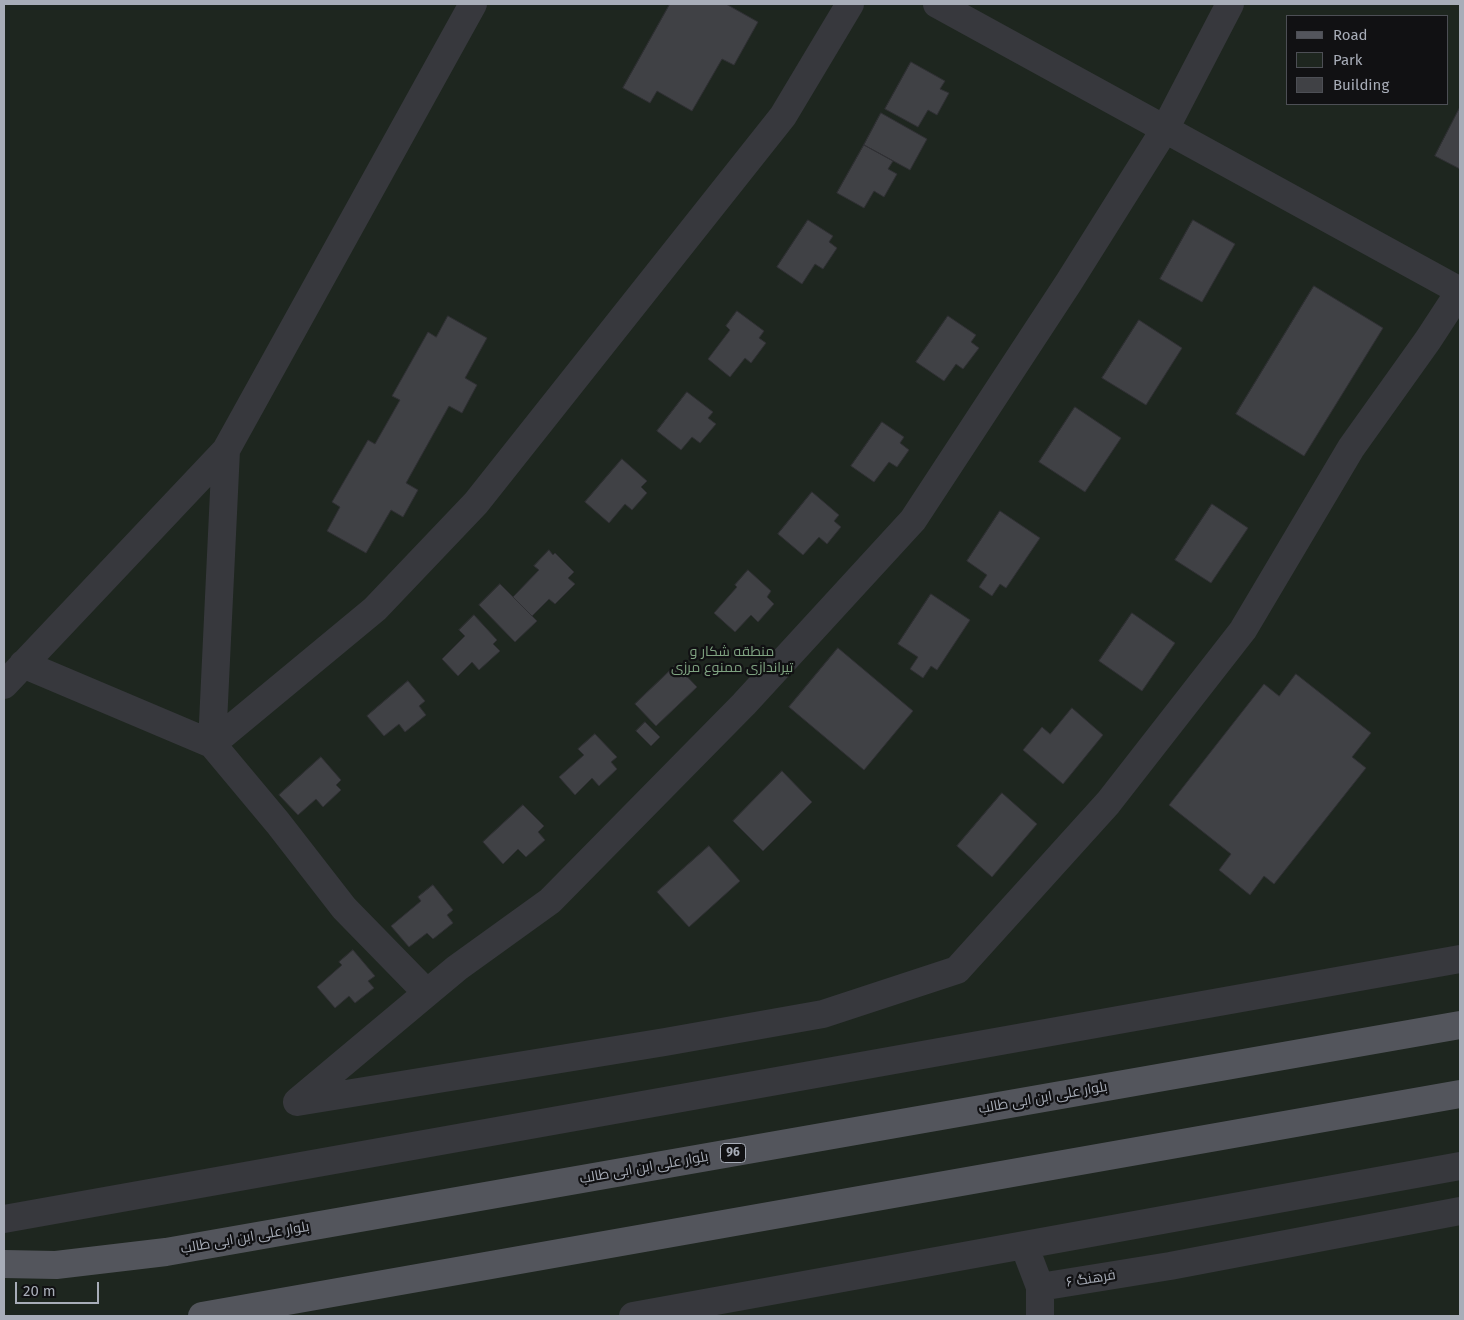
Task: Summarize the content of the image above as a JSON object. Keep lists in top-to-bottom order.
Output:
{
  "streets": {
    "main road": ["بلوار علی ابن ابی طالب", "96"],
    "street": ["فرهنگ ۶"]
  },
  "parks": ["منطقه شکار و تیراندازی ممنوع مرزی"],
  "legend": ["Road", "Park", "Building"],
  "scale_bar": "20 m"
}
